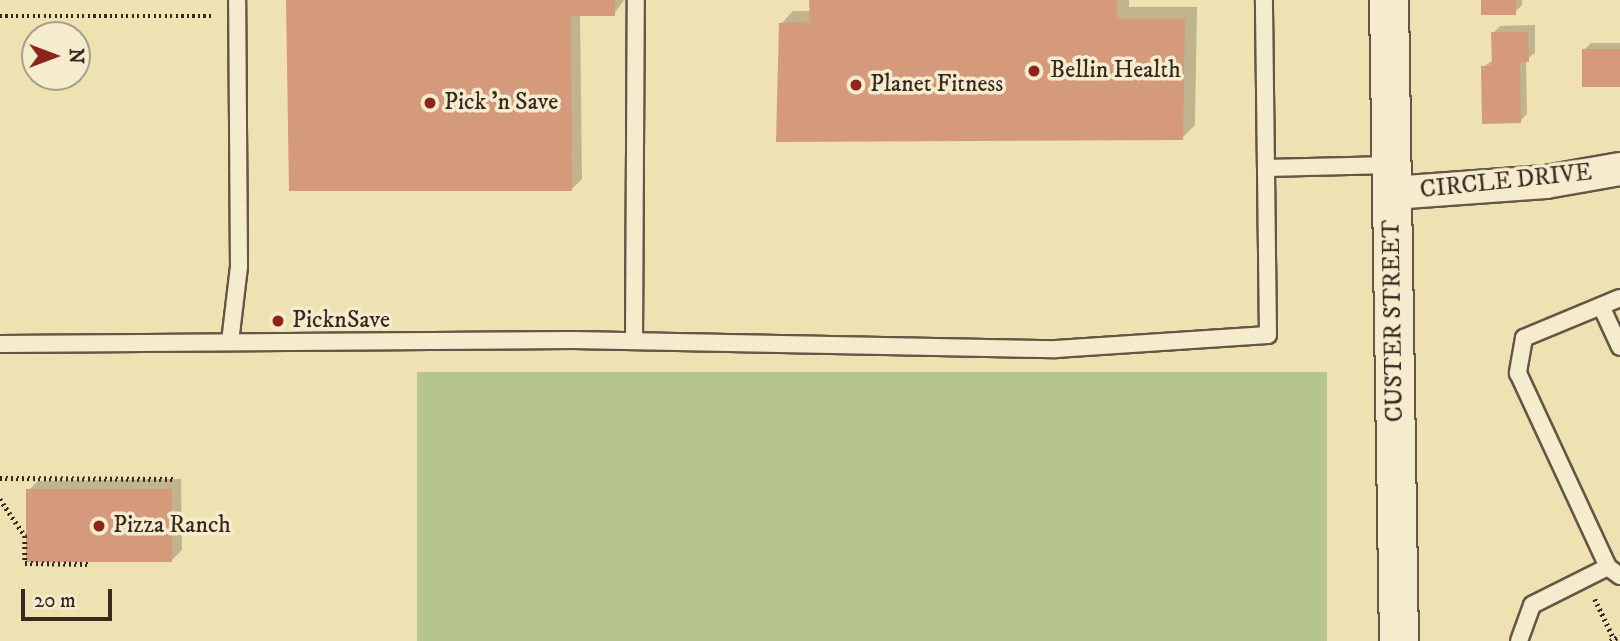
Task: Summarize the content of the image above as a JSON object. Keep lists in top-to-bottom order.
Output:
{
  "streets": {
    "street": ["CIRCLE DRIVE", "CUSTER STREET"]
  },
  "crossings": [
    ["CIRCLE DRIVE", "CUSTER STREET"]
  ],
  "places": [
    "Bellin Health",
    "Planet Fitness",
    "Pick 'n Save",
    "PicknSave",
    "Pizza Ranch"
  ],
  "scale_bar": "20 m",
  "north": "right"
}
